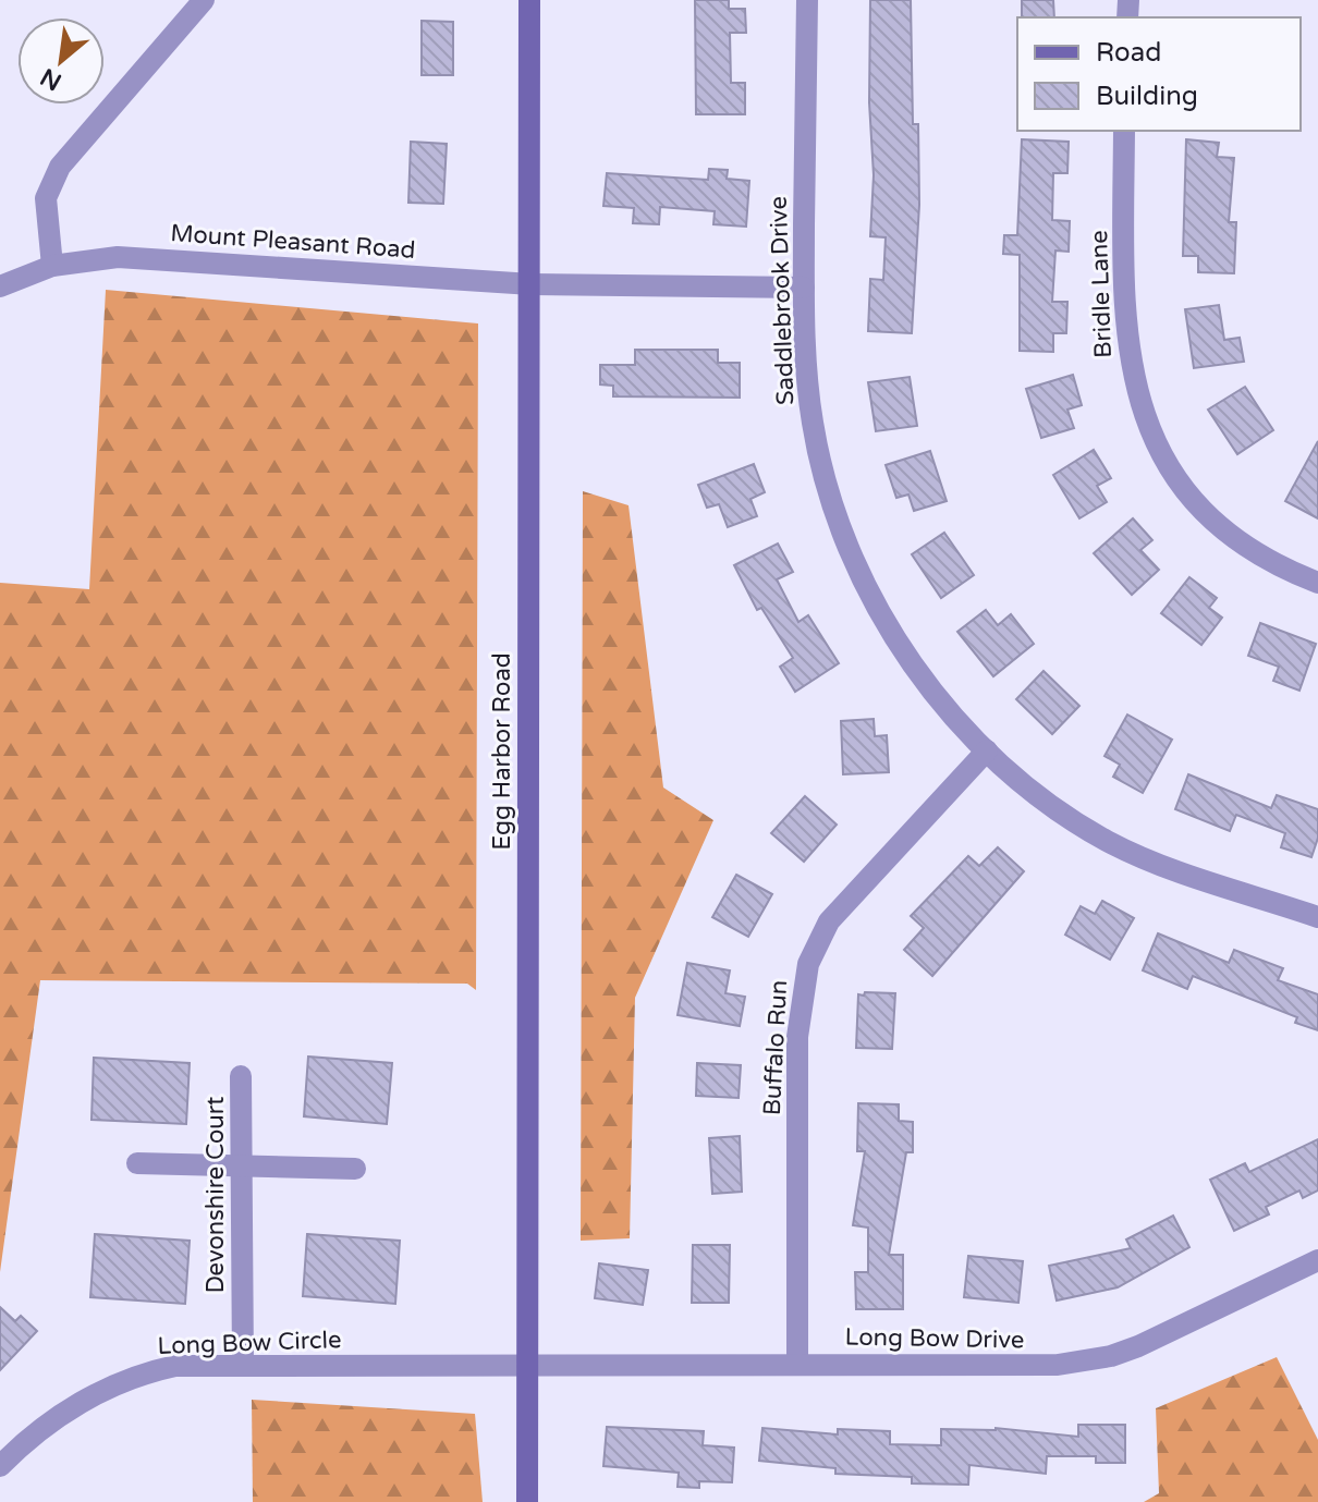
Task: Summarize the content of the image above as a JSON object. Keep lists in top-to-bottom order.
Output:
{
  "streets": {
    "main road": ["Egg Harbor Road"],
    "street": [
      "Mount Pleasant Road",
      "Bridle Lane",
      "Saddlebrook Drive",
      "Buffalo Run",
      "Devonshire Court",
      "Long Bow Drive",
      "Long Bow Circle"
    ]
  },
  "crossings": [
    ["Mount Pleasant Road", "Saddlebrook Drive"],
    ["Mount Pleasant Road", "Egg Harbor Road"],
    ["Saddlebrook Drive", "Buffalo Run"],
    ["Egg Harbor Road", "Long Bow Drive"],
    ["Egg Harbor Road", "Long Bow Circle"],
    ["Buffalo Run", "Long Bow Drive"],
    ["Devonshire Court", "Long Bow Circle"],
    ["Long Bow Drive", "Long Bow Circle"]
  ],
  "legend": ["Road", "Building"],
  "north": "bottom left"
}
